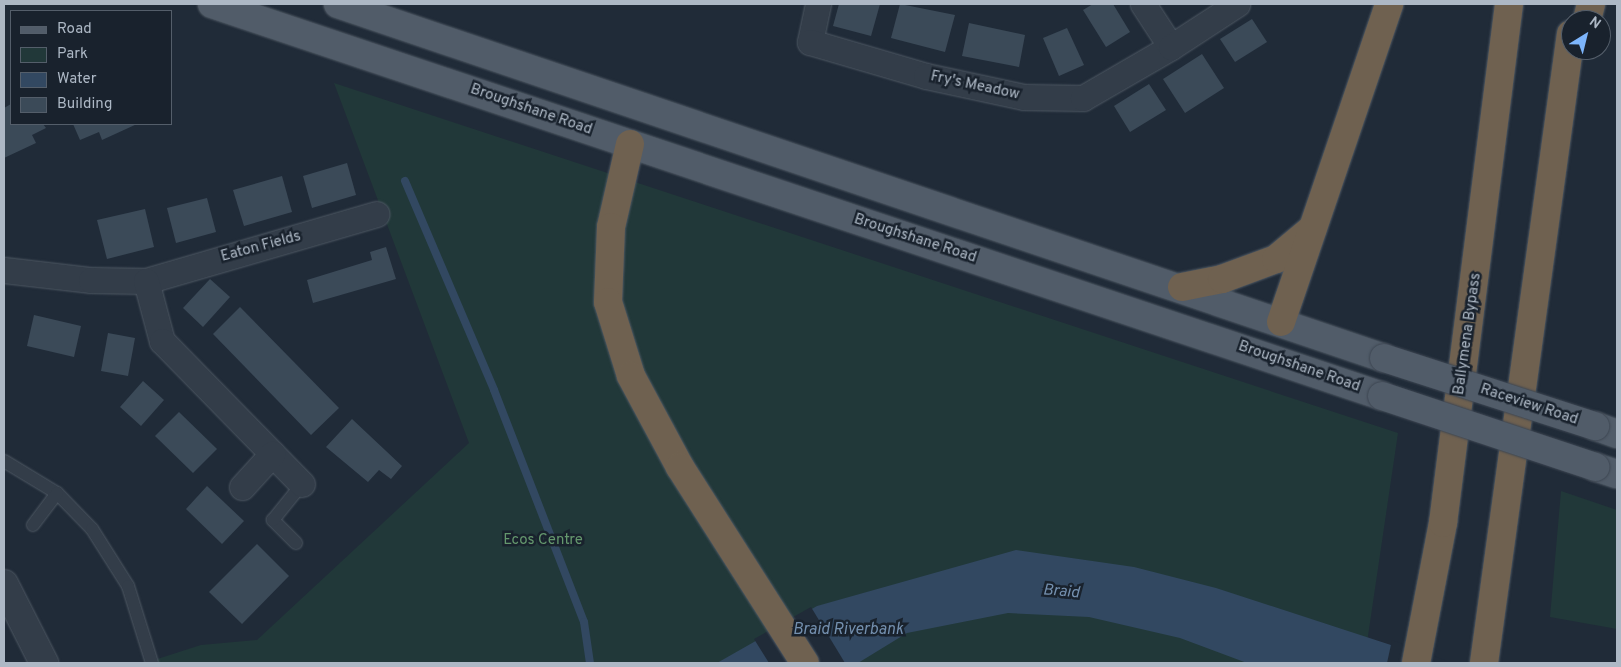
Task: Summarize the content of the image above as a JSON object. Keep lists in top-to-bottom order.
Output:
{
  "streets": {
    "highway": ["Ballymena Bypass"],
    "main road": ["Broughshane Road", "Raceview Road"],
    "street": ["Fry's Meadow", "Eaton Fields"]
  },
  "water": ["Braid", "Braid Riverbank"],
  "parks": ["Ecos Centre"],
  "legend": [
    "Road",
    "Park",
    "Water",
    "Building"
  ],
  "north": "top right"
}
